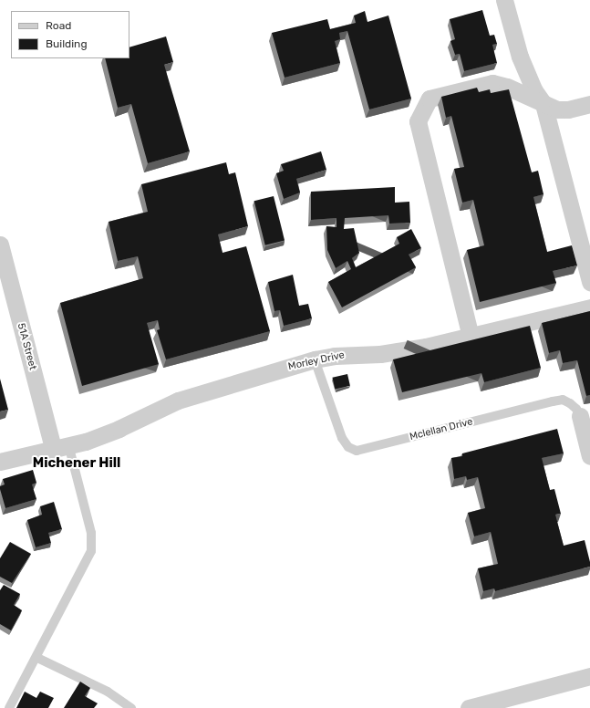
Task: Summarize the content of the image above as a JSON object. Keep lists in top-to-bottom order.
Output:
{
  "streets": {
    "street": ["51A Street", "Morley Drive", "Mclellan Drive"]
  },
  "crossings": [
    ["51A Street", "Morley Drive"],
    ["Morley Drive", "Mclellan Drive"]
  ],
  "districts": ["Michener Hill"],
  "legend": ["Road", "Building"]
}
